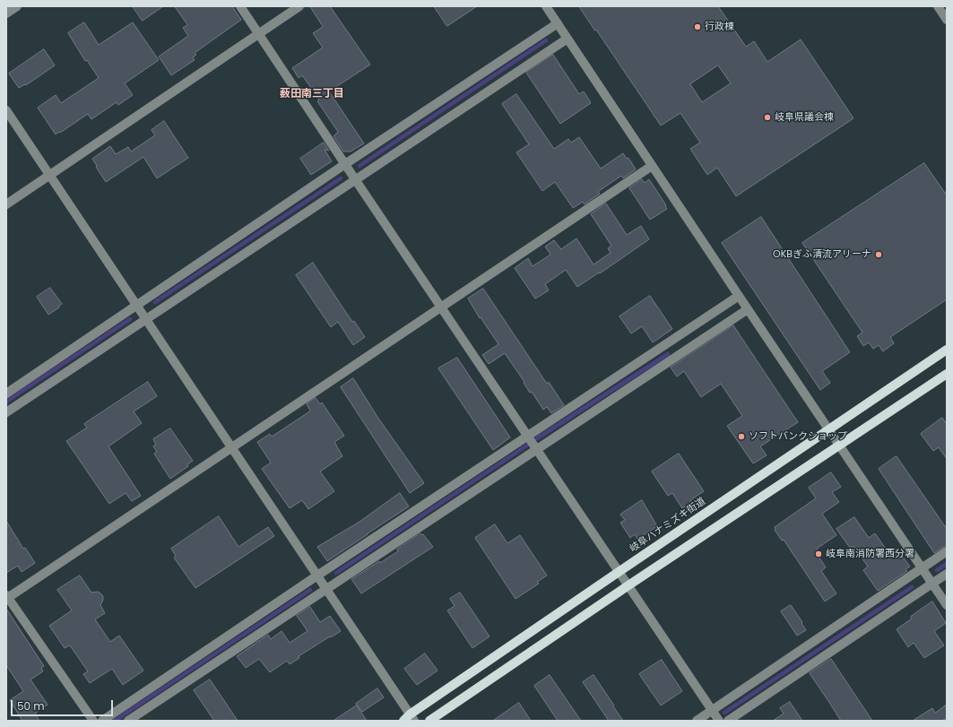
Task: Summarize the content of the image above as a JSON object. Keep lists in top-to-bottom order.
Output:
{
  "streets": {
    "main road": ["岐阜ハナミズキ街道"]
  },
  "districts": ["薮田南三丁目"],
  "places": [
    "行政棟",
    "岐阜県議会棟",
    "OKBぎふ清流アリーナ",
    "ソフトバンクショップ",
    "岐阜南消防署西分署"
  ],
  "scale_bar": "50 m"
}
